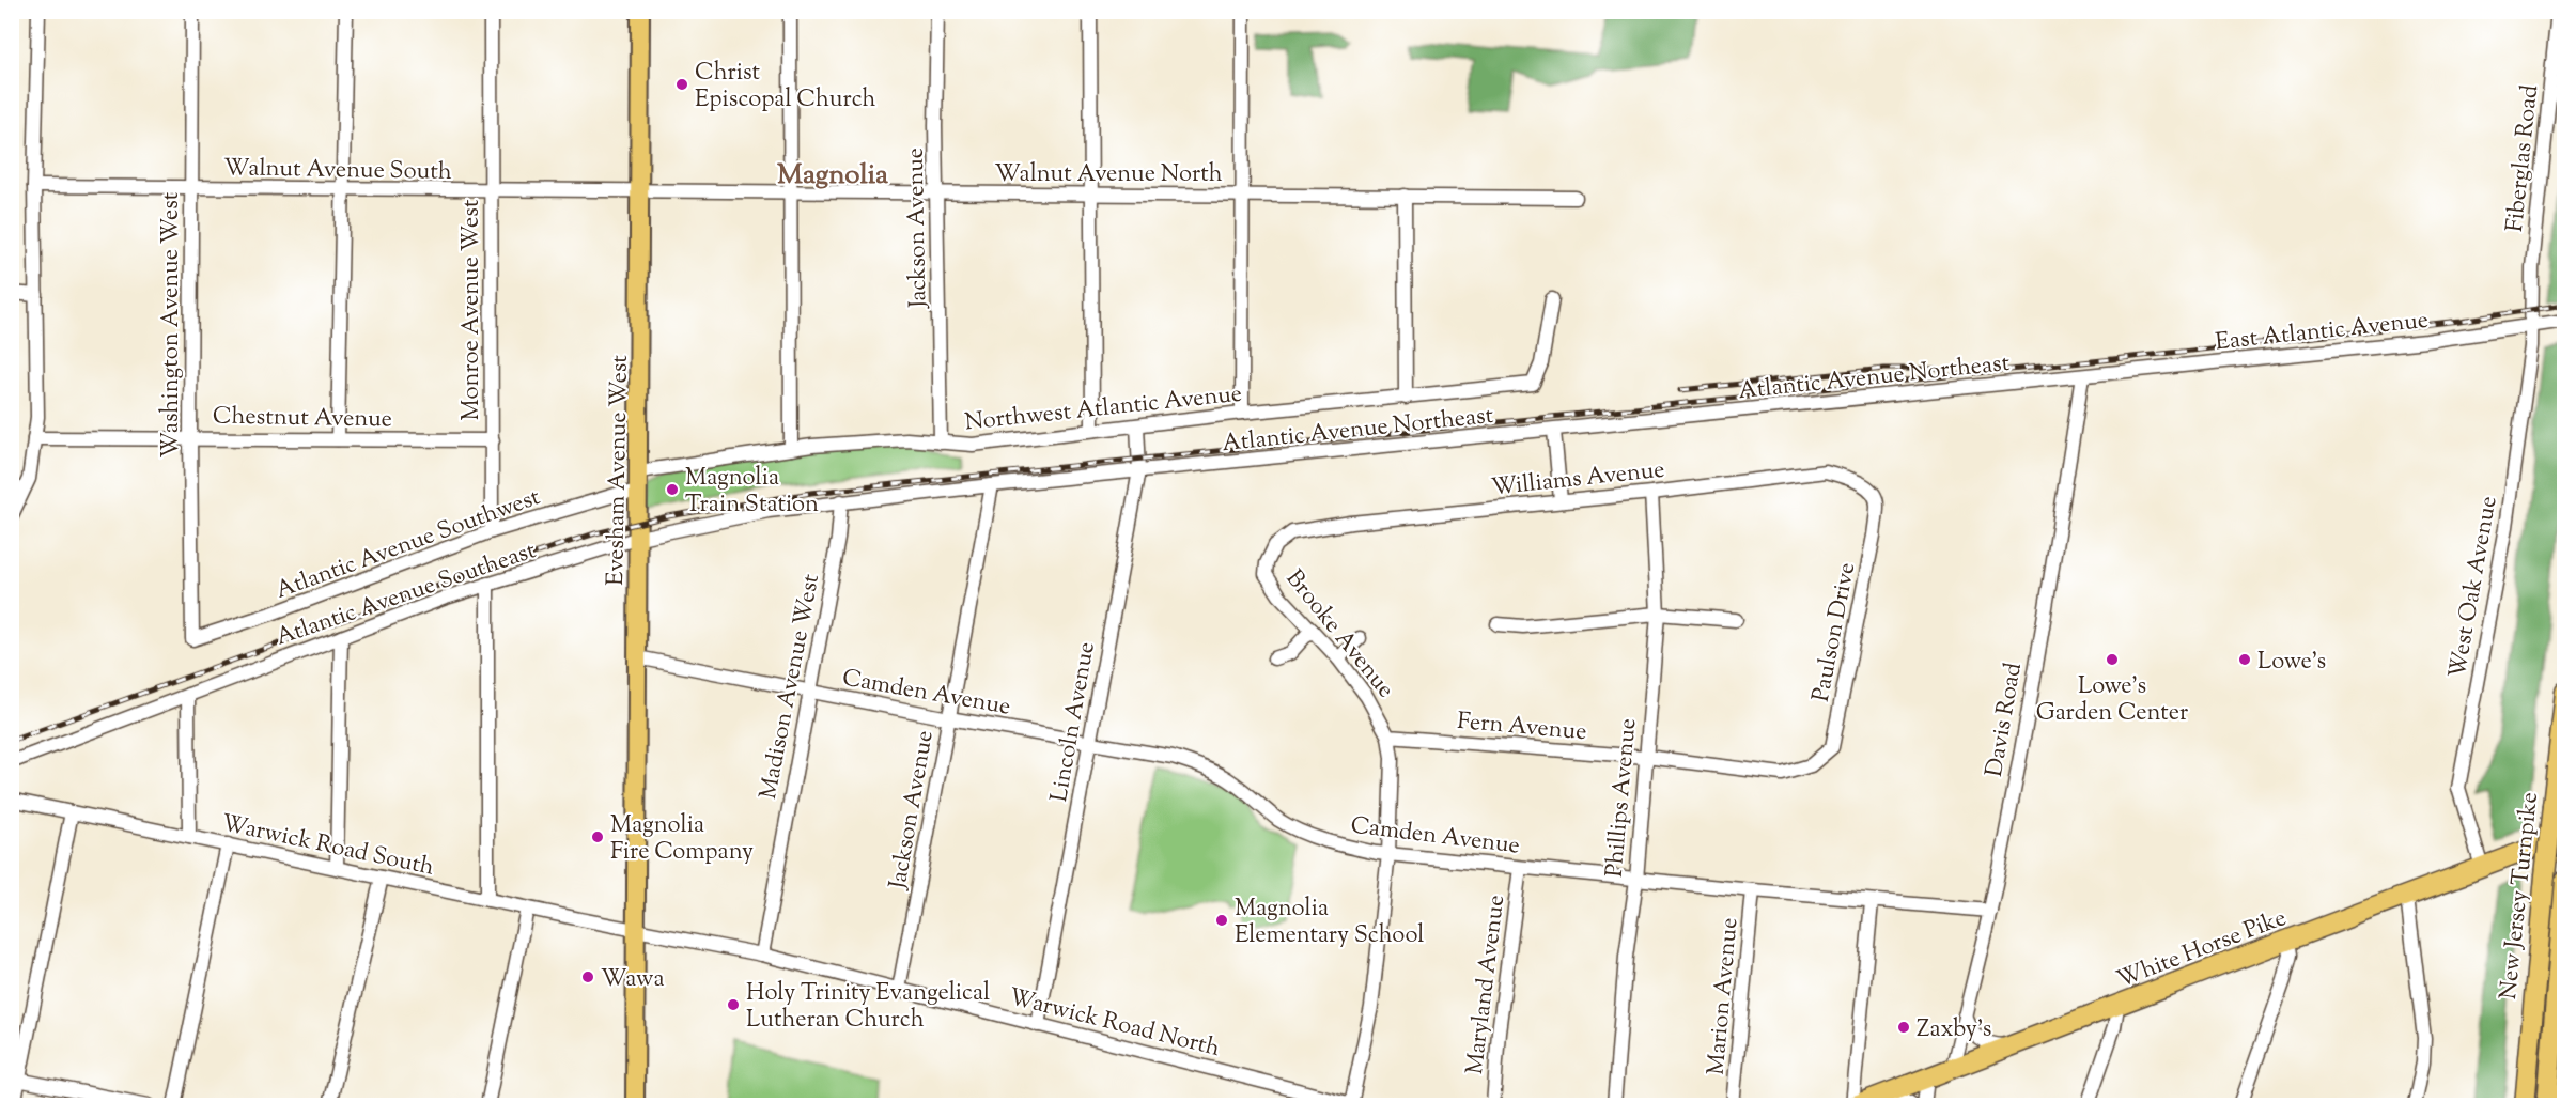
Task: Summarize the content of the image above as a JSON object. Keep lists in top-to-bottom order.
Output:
{
  "streets": {
    "highway": ["New Jersey Turnpike", "White Horse Pike"],
    "main road": ["Evesham Avenue West"],
    "street": [
      "Fiberglas Road",
      "Walnut Avenue South",
      "Walnut Avenue North",
      "Jackson Avenue",
      "Monroe Avenue West",
      "Washington Avenue West",
      "East Atlantic Avenue",
      "Atlantic Avenue Northeast",
      "Northwest Atlantic Avenue",
      "Chestnut Avenue",
      "Williams Avenue",
      "Atlantic Avenue Southwest",
      "West Oak Avenue",
      "Atlantic Avenue Southeast",
      "Paulson Drive",
      "Brooke Avenue",
      "Madison Avenue West",
      "Camden Avenue",
      "Davis Road",
      "Lincoln Avenue",
      "Fern Avenue",
      "Phillips Avenue",
      "Warwick Road South",
      "Maryland Avenue",
      "Marion Avenue",
      "Warwick Road North"
    ]
  },
  "crossings": [
    ["Fiberglas Road", "West Oak Avenue"],
    ["Walnut Avenue South", "Walnut Avenue North"],
    ["Walnut Avenue South", "Monroe Avenue West"],
    ["Walnut Avenue South", "Washington Avenue West"],
    ["Walnut Avenue South", "Evesham Avenue West"],
    ["Walnut Avenue North", "Jackson Avenue"],
    ["Walnut Avenue North", "Evesham Avenue West"],
    ["Jackson Avenue", "Atlantic Avenue Northeast"],
    ["Jackson Avenue", "Northwest Atlantic Avenue"],
    ["Jackson Avenue", "Camden Avenue"],
    ["Jackson Avenue", "Warwick Road North"],
    ["Monroe Avenue West", "Chestnut Avenue"],
    ["Monroe Avenue West", "Atlantic Avenue Southwest"],
    ["Washington Avenue West", "Chestnut Avenue"],
    ["Washington Avenue West", "Atlantic Avenue Southwest"],
    ["East Atlantic Avenue", "Atlantic Avenue Northeast"],
    ["East Atlantic Avenue", "West Oak Avenue"],
    ["East Atlantic Avenue", "Davis Road"],
    ["Atlantic Avenue Northeast", "Evesham Avenue West"],
    ["Atlantic Avenue Northeast", "Atlantic Avenue Southeast"],
    ["Atlantic Avenue Northeast", "Madison Avenue West"],
    ["Atlantic Avenue Northeast", "Davis Road"],
    ["Atlantic Avenue Northeast", "Lincoln Avenue"],
    ["Northwest Atlantic Avenue", "Evesham Avenue West"],
    ["Northwest Atlantic Avenue", "Lincoln Avenue"],
    ["Evesham Avenue West", "Atlantic Avenue Southwest"],
    ["Evesham Avenue West", "Atlantic Avenue Southeast"],
    ["Evesham Avenue West", "Camden Avenue"],
    ["Evesham Avenue West", "Warwick Road South"],
    ["Evesham Avenue West", "Warwick Road North"],
    ["Williams Avenue", "Paulson Drive"],
    ["Williams Avenue", "Brooke Avenue"],
    ["Williams Avenue", "Phillips Avenue"],
    ["West Oak Avenue", "White Horse Pike"],
    ["Paulson Drive", "Fern Avenue"],
    ["Brooke Avenue", "Camden Avenue"],
    ["Brooke Avenue", "Fern Avenue"],
    ["Brooke Avenue", "Warwick Road North"],
    ["Madison Avenue West", "Camden Avenue"],
    ["Madison Avenue West", "Warwick Road North"],
    ["Camden Avenue", "Davis Road"],
    ["Camden Avenue", "Lincoln Avenue"],
    ["Camden Avenue", "Phillips Avenue"],
    ["Camden Avenue", "Maryland Avenue"],
    ["Camden Avenue", "Marion Avenue"],
    ["Davis Road", "White Horse Pike"],
    ["Lincoln Avenue", "Warwick Road North"],
    ["Fern Avenue", "Phillips Avenue"],
    ["Warwick Road South", "Warwick Road North"]
  ],
  "districts": ["Magnolia"],
  "places": [
    "Christ Episcopal Church",
    "Magnolia Train Station",
    "Lowe's Garden Center",
    "Lowe's",
    "Magnolia Fire Company",
    "Magnolia Elementary School",
    "Wawa",
    "Holy Trinity Evangelical Lutheran Church",
    "Zaxby's"
  ]
}
